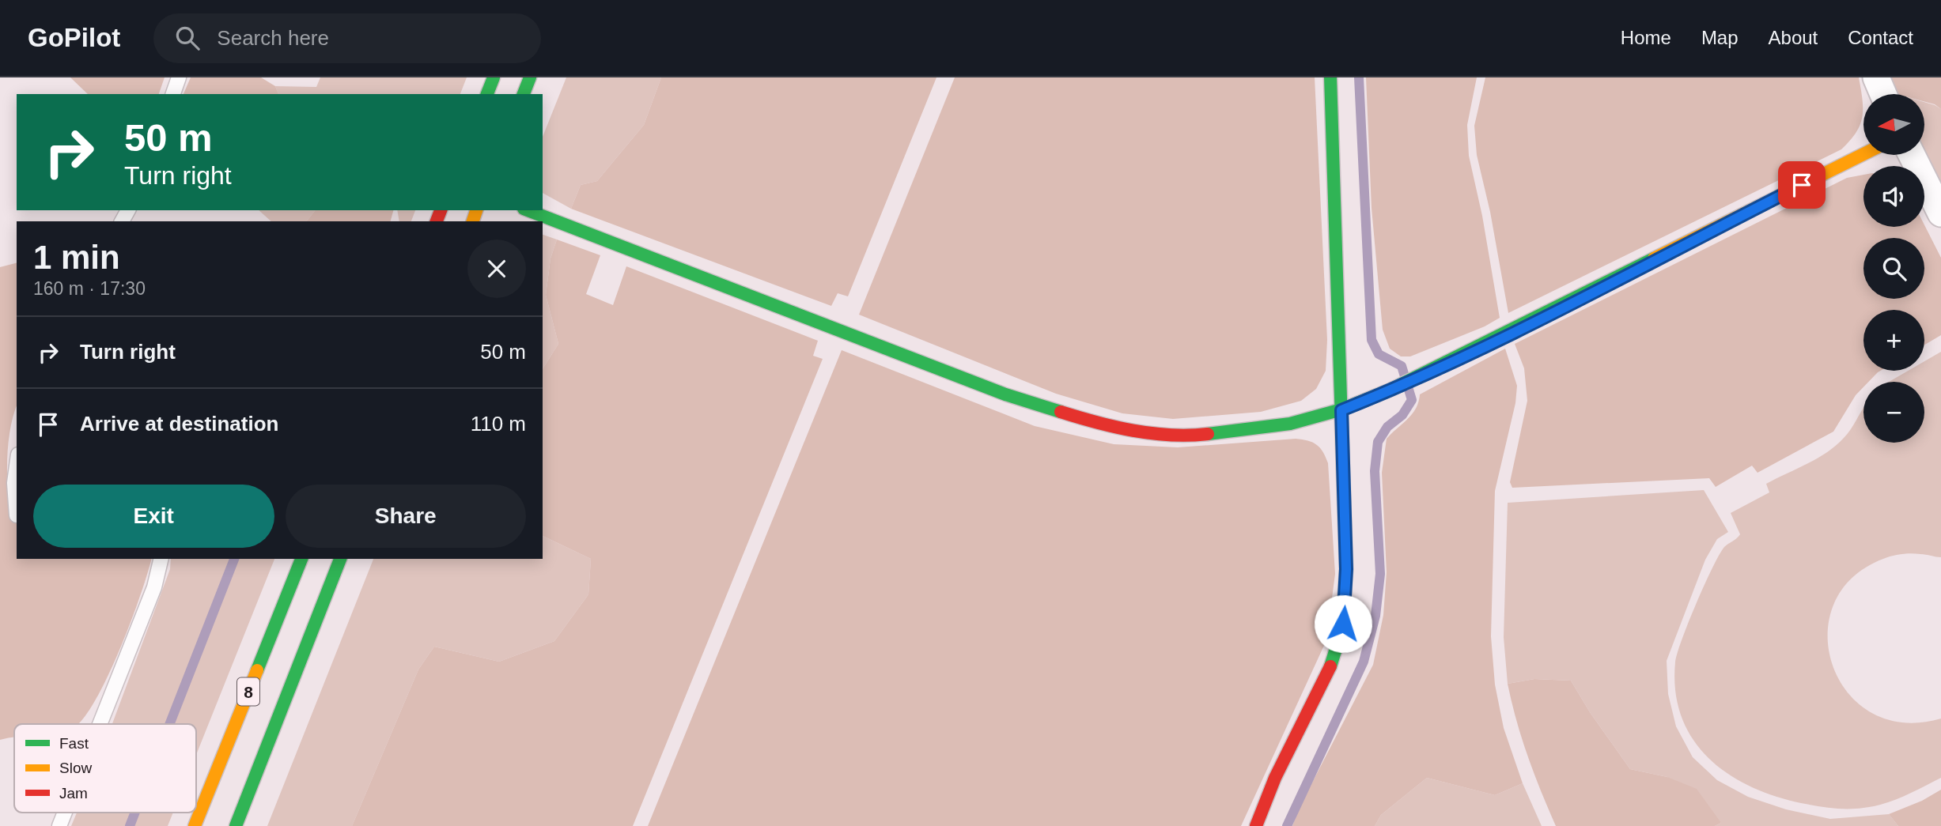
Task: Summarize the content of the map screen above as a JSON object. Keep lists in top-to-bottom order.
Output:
{
  "streets": {
    "main road": ["8"]
  },
  "legend": ["Fast", "Slow", "Jam"],
  "north": "left",
  "page": {
    "header": "GoPilot",
    "search": "Search here",
    "nav": [
      "Home",
      "Map",
      "About",
      "Contact"
    ],
    "map_buttons": ["+", "−"],
    "turn": ["50 m", "Turn right"],
    "heading": ["1 min", "160 m · 17:30"],
    "list": [
      {
        "name": "Turn right",
        "value": "50 m"
      },
      {
        "name": "Arrive at destination",
        "value": "110 m"
      }
    ],
    "buttons": ["Exit", "Share"]
  }
}
